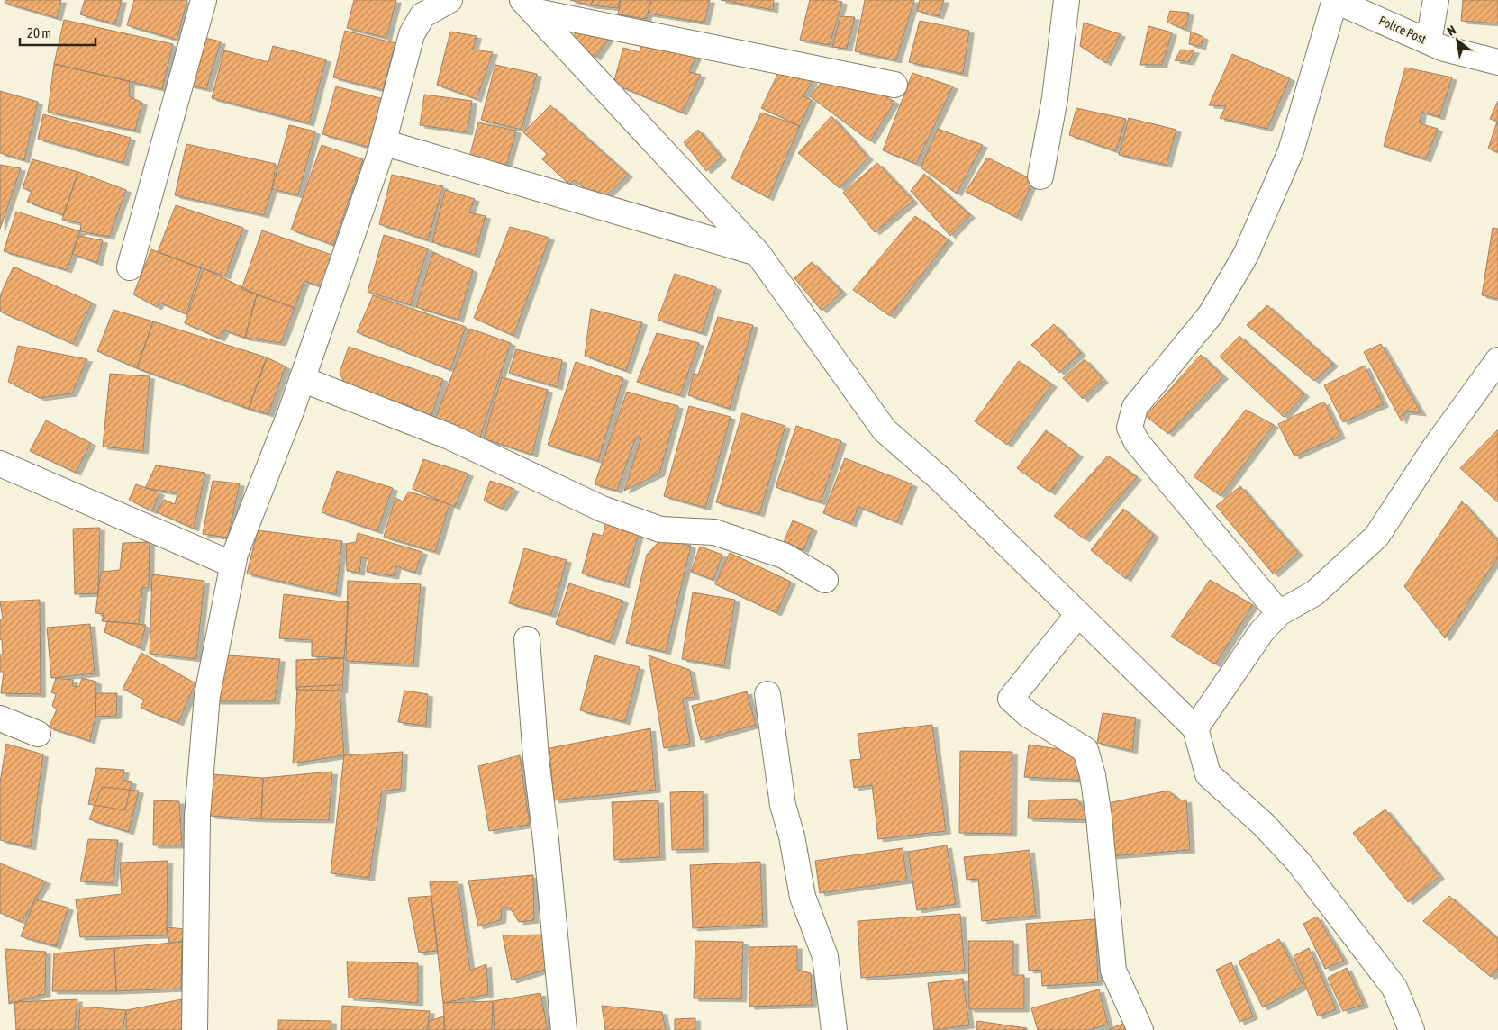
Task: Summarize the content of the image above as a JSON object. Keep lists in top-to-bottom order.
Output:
{
  "streets": {
    "street": ["Police Post"]
  },
  "scale_bar": "20 m",
  "north": "top left"
}
